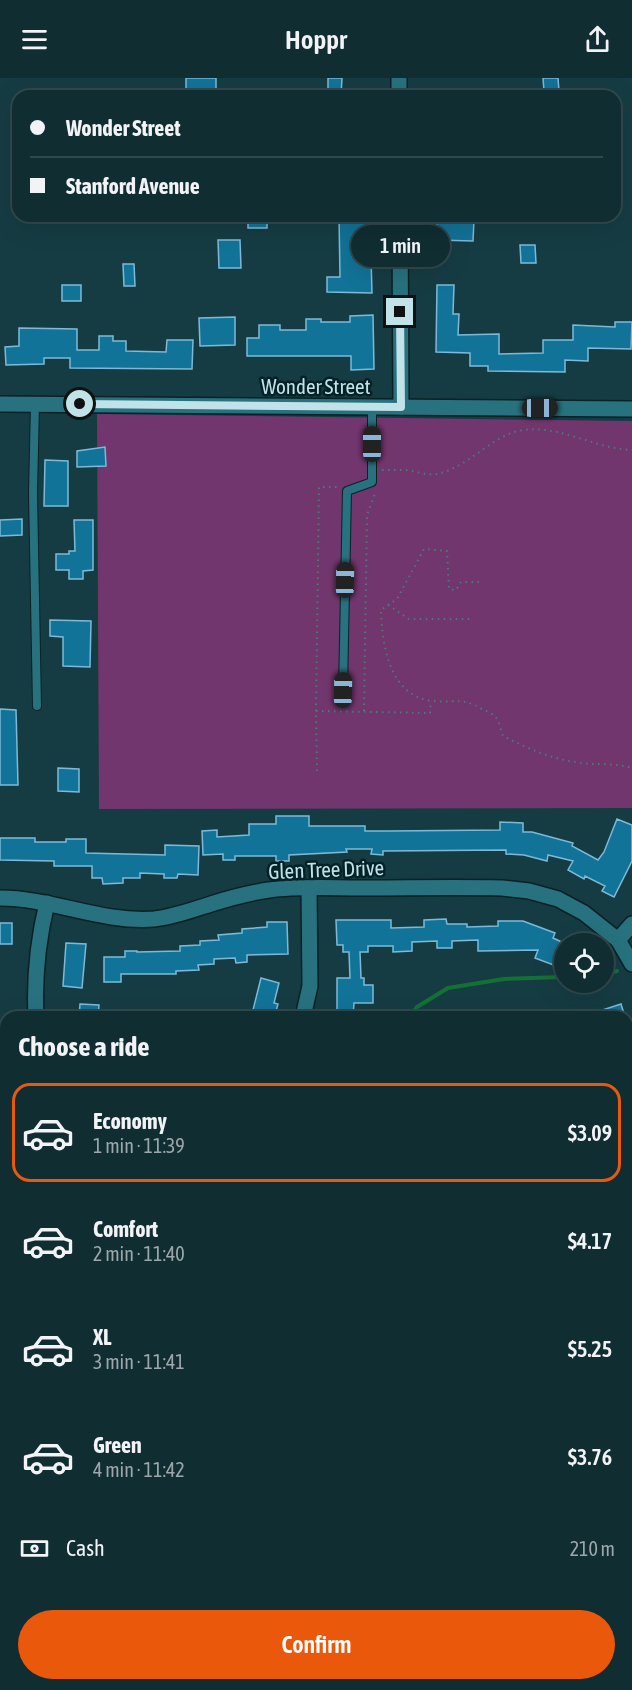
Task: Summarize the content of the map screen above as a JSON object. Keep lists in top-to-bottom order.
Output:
{
  "streets": {
    "street": ["Wonder Street", "Glen Tree Drive"]
  },
  "page": {
    "header": "Hoppr",
    "banner": ["Wonder Street", "Stanford Avenue"],
    "bubble": "1 min",
    "heading": "Choose a ride",
    "list": [
      {
        "name": "Economy",
        "note": "1 min · 11:39",
        "value": "$3.09"
      },
      {
        "name": "Comfort",
        "note": "2 min · 11:40",
        "value": "$4.17"
      },
      {
        "name": "XL",
        "note": "3 min · 11:41",
        "value": "$5.25"
      },
      {
        "name": "Green",
        "note": "4 min · 11:42",
        "value": "$3.76"
      }
    ],
    "pay": ["Cash", "210 m"],
    "buttons": "Confirm"
  }
}
